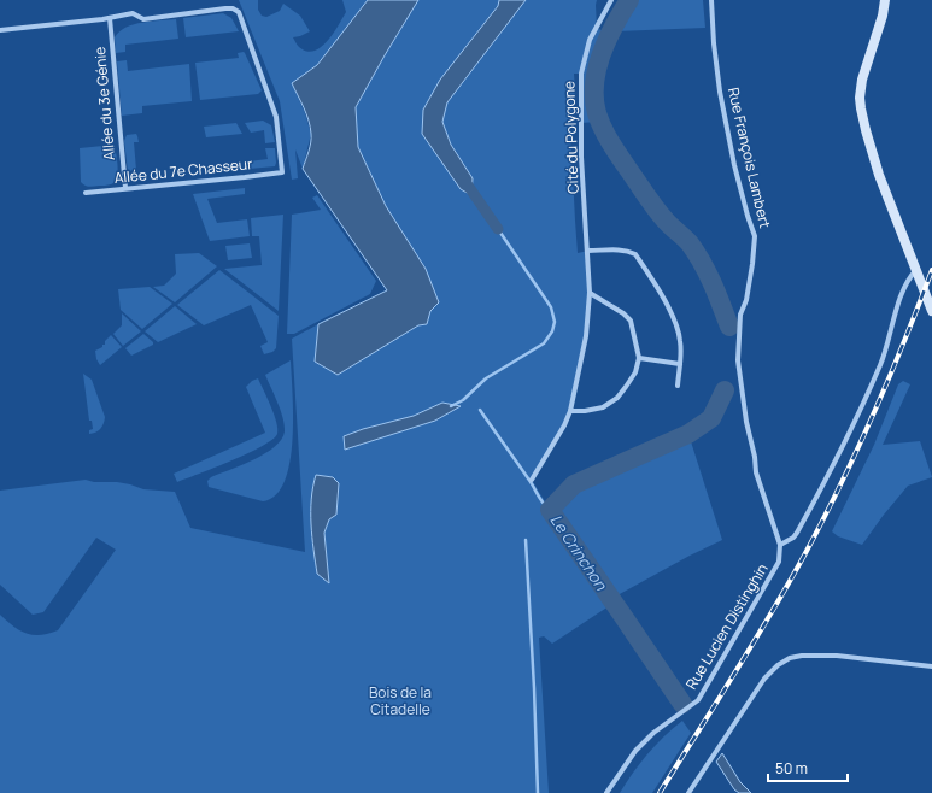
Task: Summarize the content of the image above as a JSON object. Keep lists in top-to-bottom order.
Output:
{
  "streets": {
    "street": [
      "Allée du 3e Génie",
      "Cité du Polygone",
      "Rue François Lambert",
      "Allée du 7e Chasseur",
      "Rue Lucien Distinghin"
    ]
  },
  "crossings": [
    ["Allée du 3e Génie", "Allée du 7e Chasseur"],
    ["Rue François Lambert", "Rue Lucien Distinghin"]
  ],
  "water": ["Le Crinchon"],
  "parks": ["Bois de la Citadelle"],
  "scale_bar": "50 m"
}
